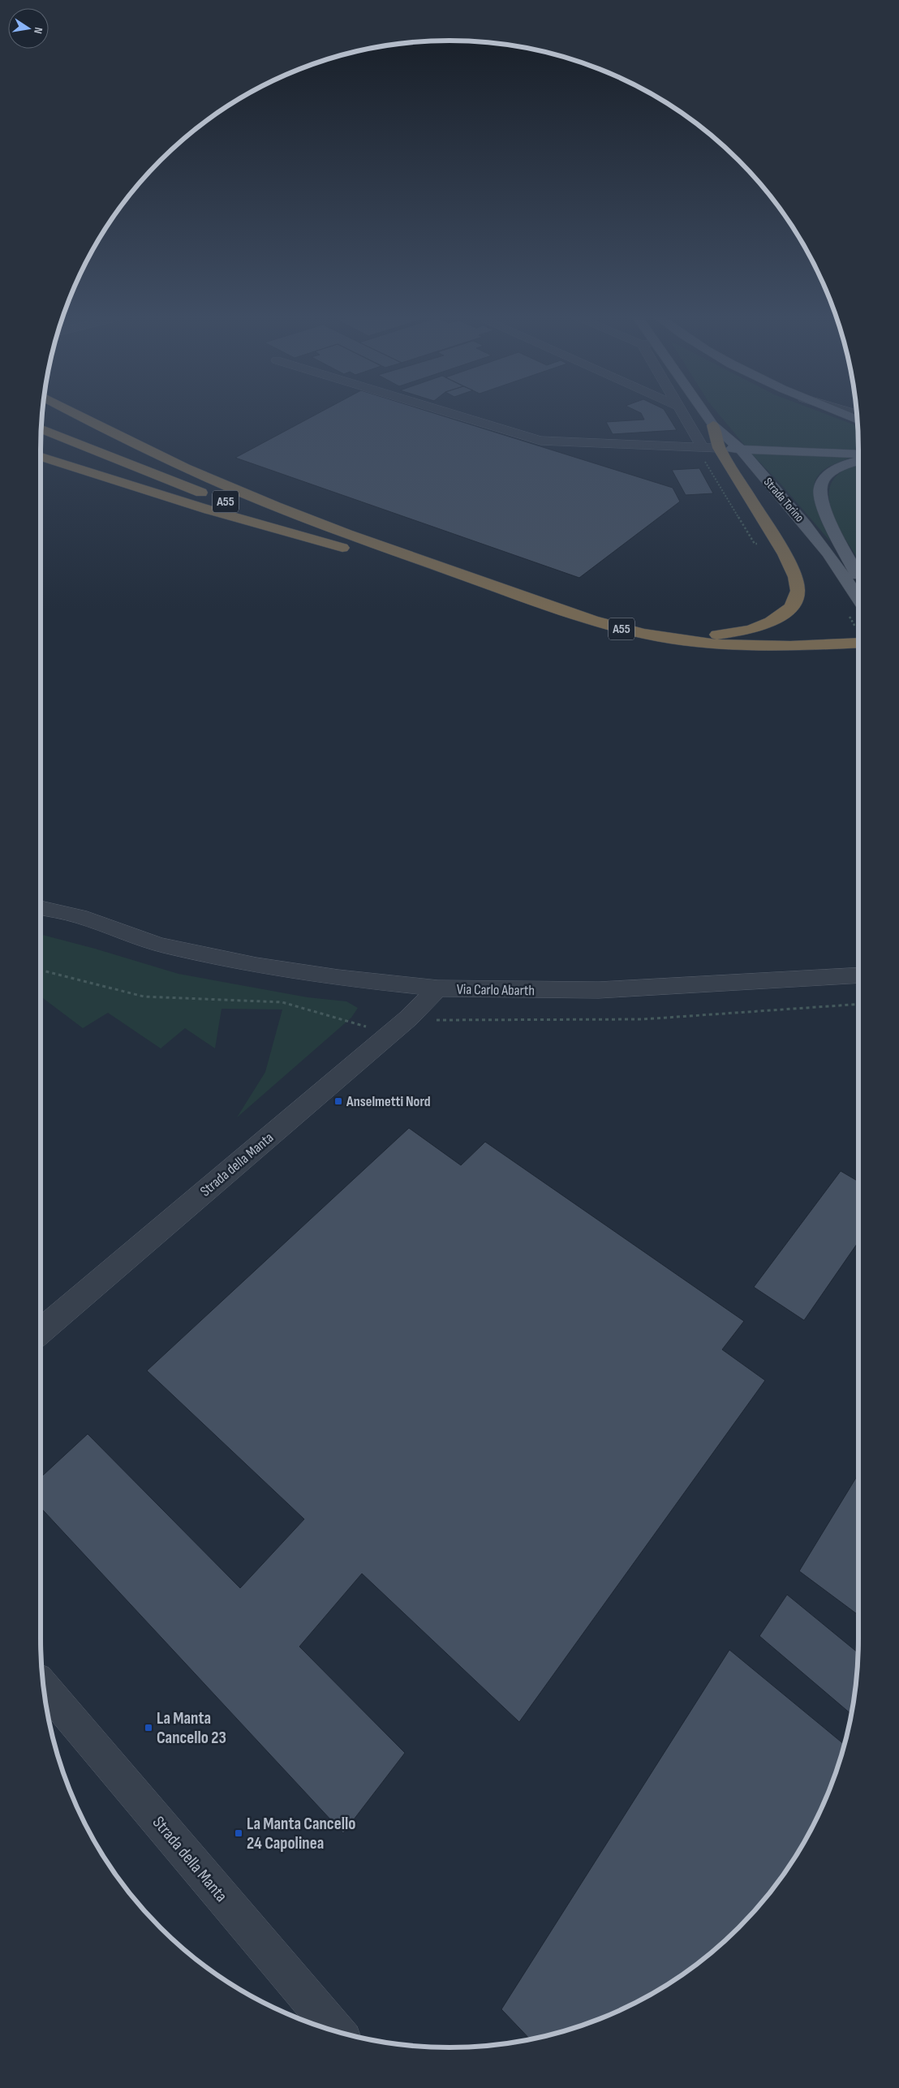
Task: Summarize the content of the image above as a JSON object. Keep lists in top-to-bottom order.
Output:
{
  "streets": {
    "highway": ["A55"],
    "main road": ["Strada Torino"],
    "street": ["Via Carlo Abarth", "Strada della Manta"]
  },
  "crossings": [
    ["Via Carlo Abarth", "Strada della Manta"]
  ],
  "places": {
    "transit": ["Anselmetti Nord", "La Manta Cancello 23", "La Manta Cancello 24 Capolinea"]
  },
  "north": "right"
}
